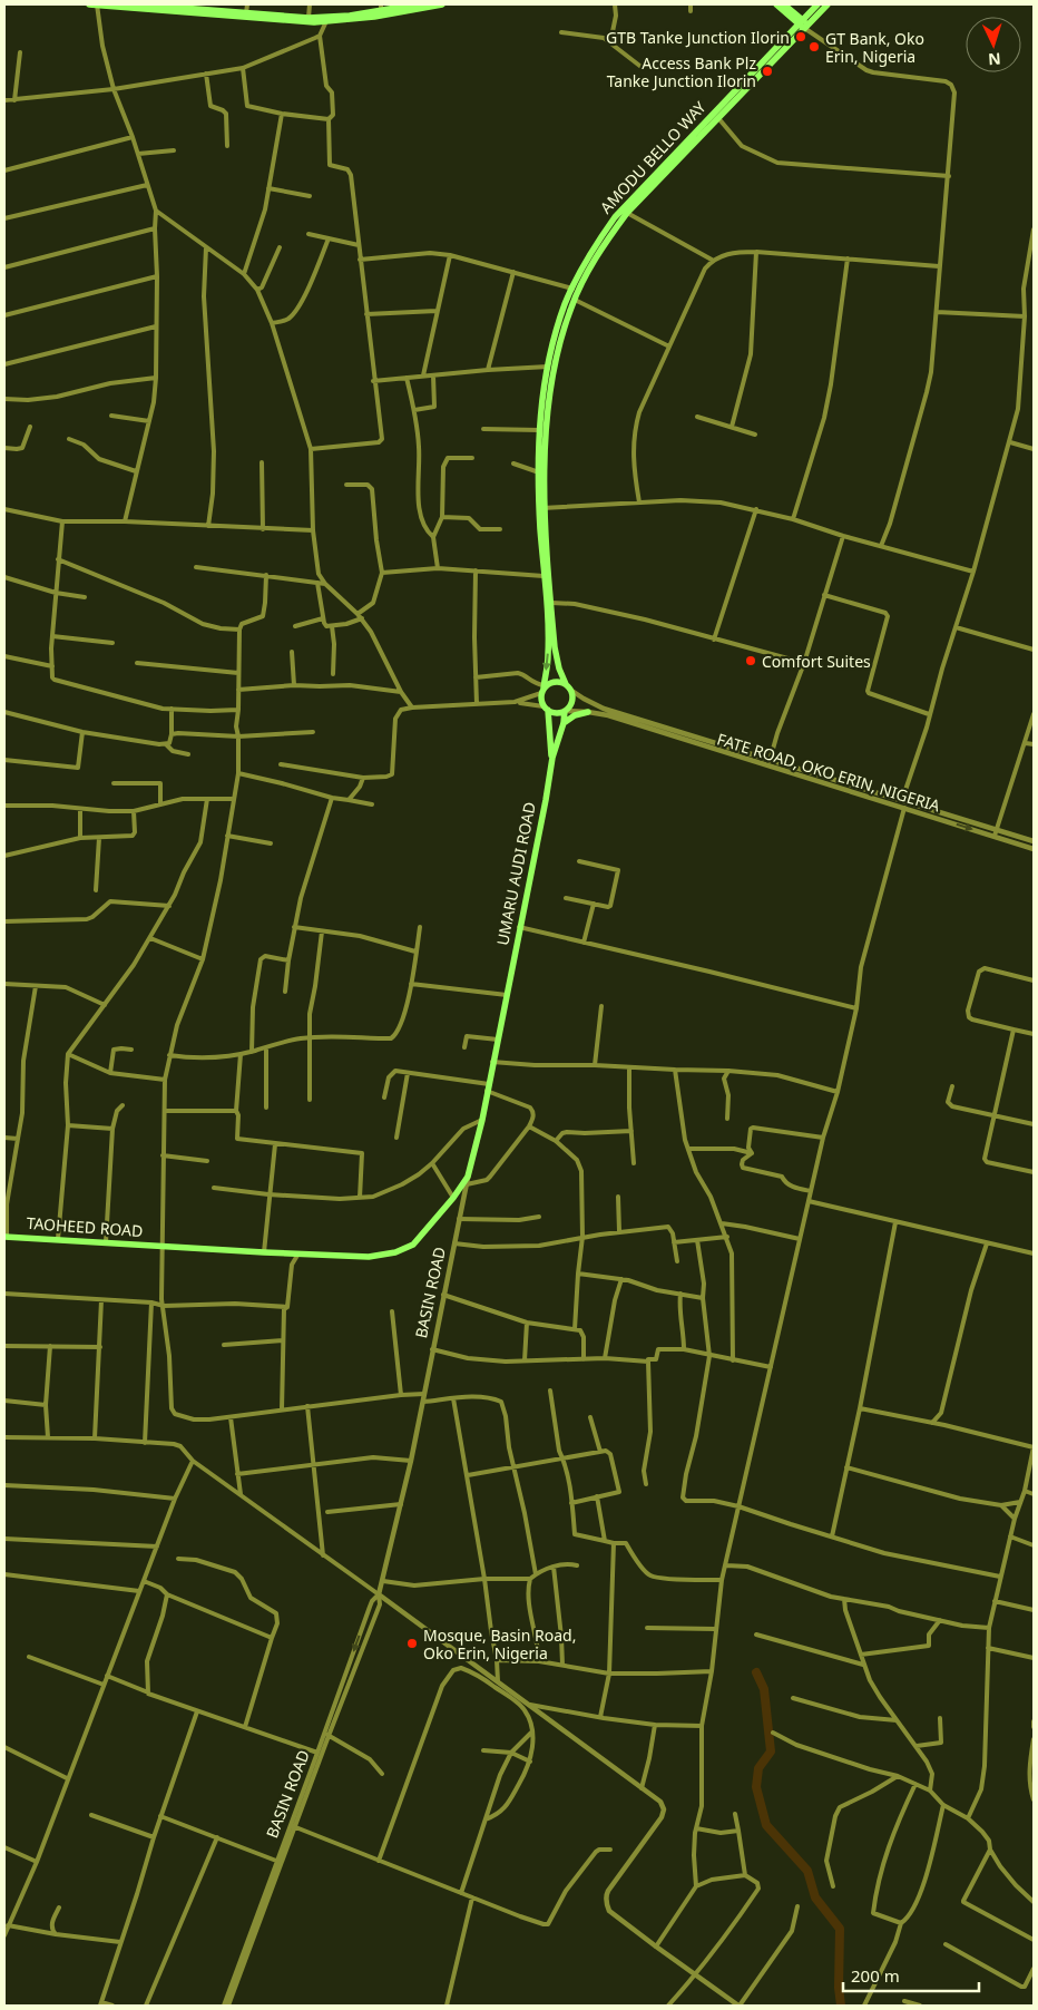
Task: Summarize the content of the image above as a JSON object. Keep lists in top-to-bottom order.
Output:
{
  "streets": {
    "main road": [
      "AMODU BELLO WAY",
      "UMARU AUDI ROAD",
      "TAOHEED ROAD",
      "BASIN ROAD"
    ],
    "street": ["FATE ROAD, OKO ERIN, NIGERIA"]
  },
  "crossings": [
    ["AMODU BELLO WAY", "FATE ROAD, OKO ERIN, NIGERIA"],
    ["UMARU AUDI ROAD", "BASIN ROAD"],
    ["TAOHEED ROAD", "BASIN ROAD"]
  ],
  "places": [
    "GTB Tanke Junction Ilorin",
    "GT Bank, Oko Erin, Nigeria",
    "Access Bank Plz Tanke Junction Ilorin",
    "Comfort Suites",
    "Mosque, Basin Road, Oko Erin, Nigeria"
  ],
  "scale_bar": "200 m",
  "north": "bottom"
}
